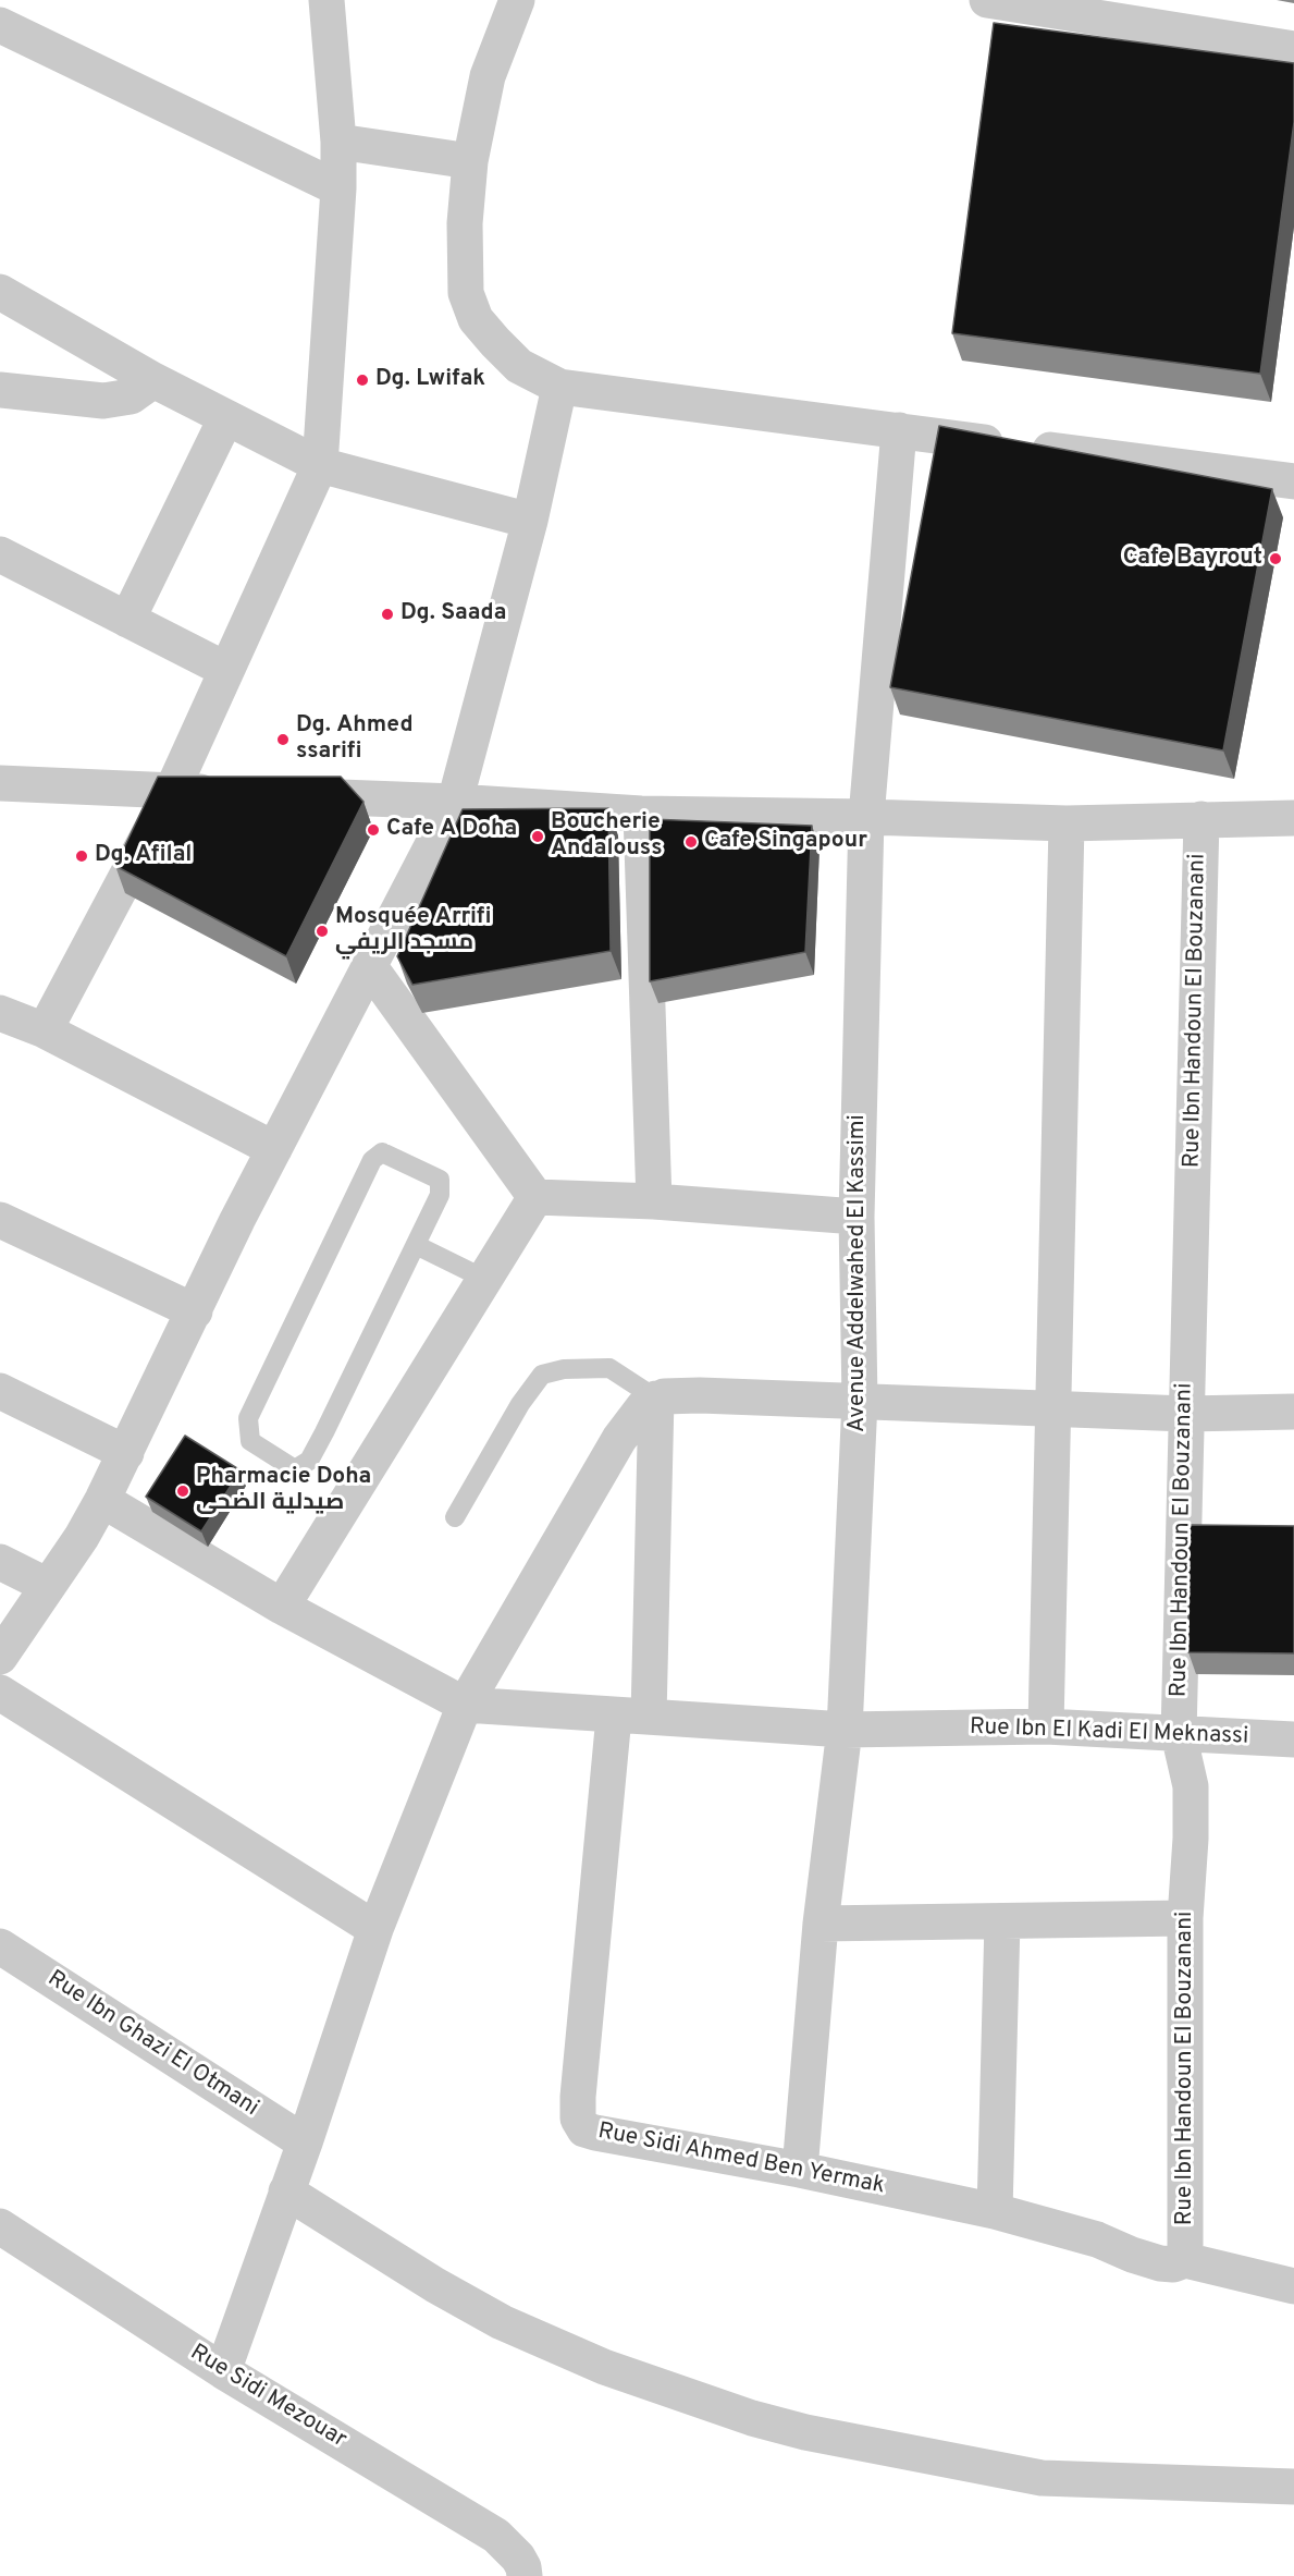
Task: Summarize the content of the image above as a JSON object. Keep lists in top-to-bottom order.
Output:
{
  "streets": {
    "street": [
      "Rue Ibn Handoun El Bouzanani",
      "Avenue Addelwahed El Kassimi",
      "Rue Ibn El Kadi El Meknassi",
      "Rue Ibn Ghazi El Otmani",
      "Rue Sidi Ahmed Ben Yermak",
      "Rue Sidi Mezouar"
    ]
  },
  "crossings": [
    ["Rue Ibn Handoun El Bouzanani", "Rue Ibn El Kadi El Meknassi"],
    ["Rue Ibn Handoun El Bouzanani", "Rue Sidi Ahmed Ben Yermak"],
    ["Avenue Addelwahed El Kassimi", "Rue Ibn El Kadi El Meknassi"],
    ["Rue Ibn El Kadi El Meknassi", "Rue Sidi Ahmed Ben Yermak"]
  ],
  "places": [
    "Dg. Lwifak",
    "Cafe Bayrout",
    "Dg. Saada",
    "Dg. Ahmed ssarifi",
    "Cafe A Doha",
    "Boucherie Andalouss",
    "Cafe Singapour",
    "Dg. Afilal",
    "Mosquée Arrifi مسجد الريفي",
    "Pharmacie Doha صيدلية الضحى"
  ]
}
